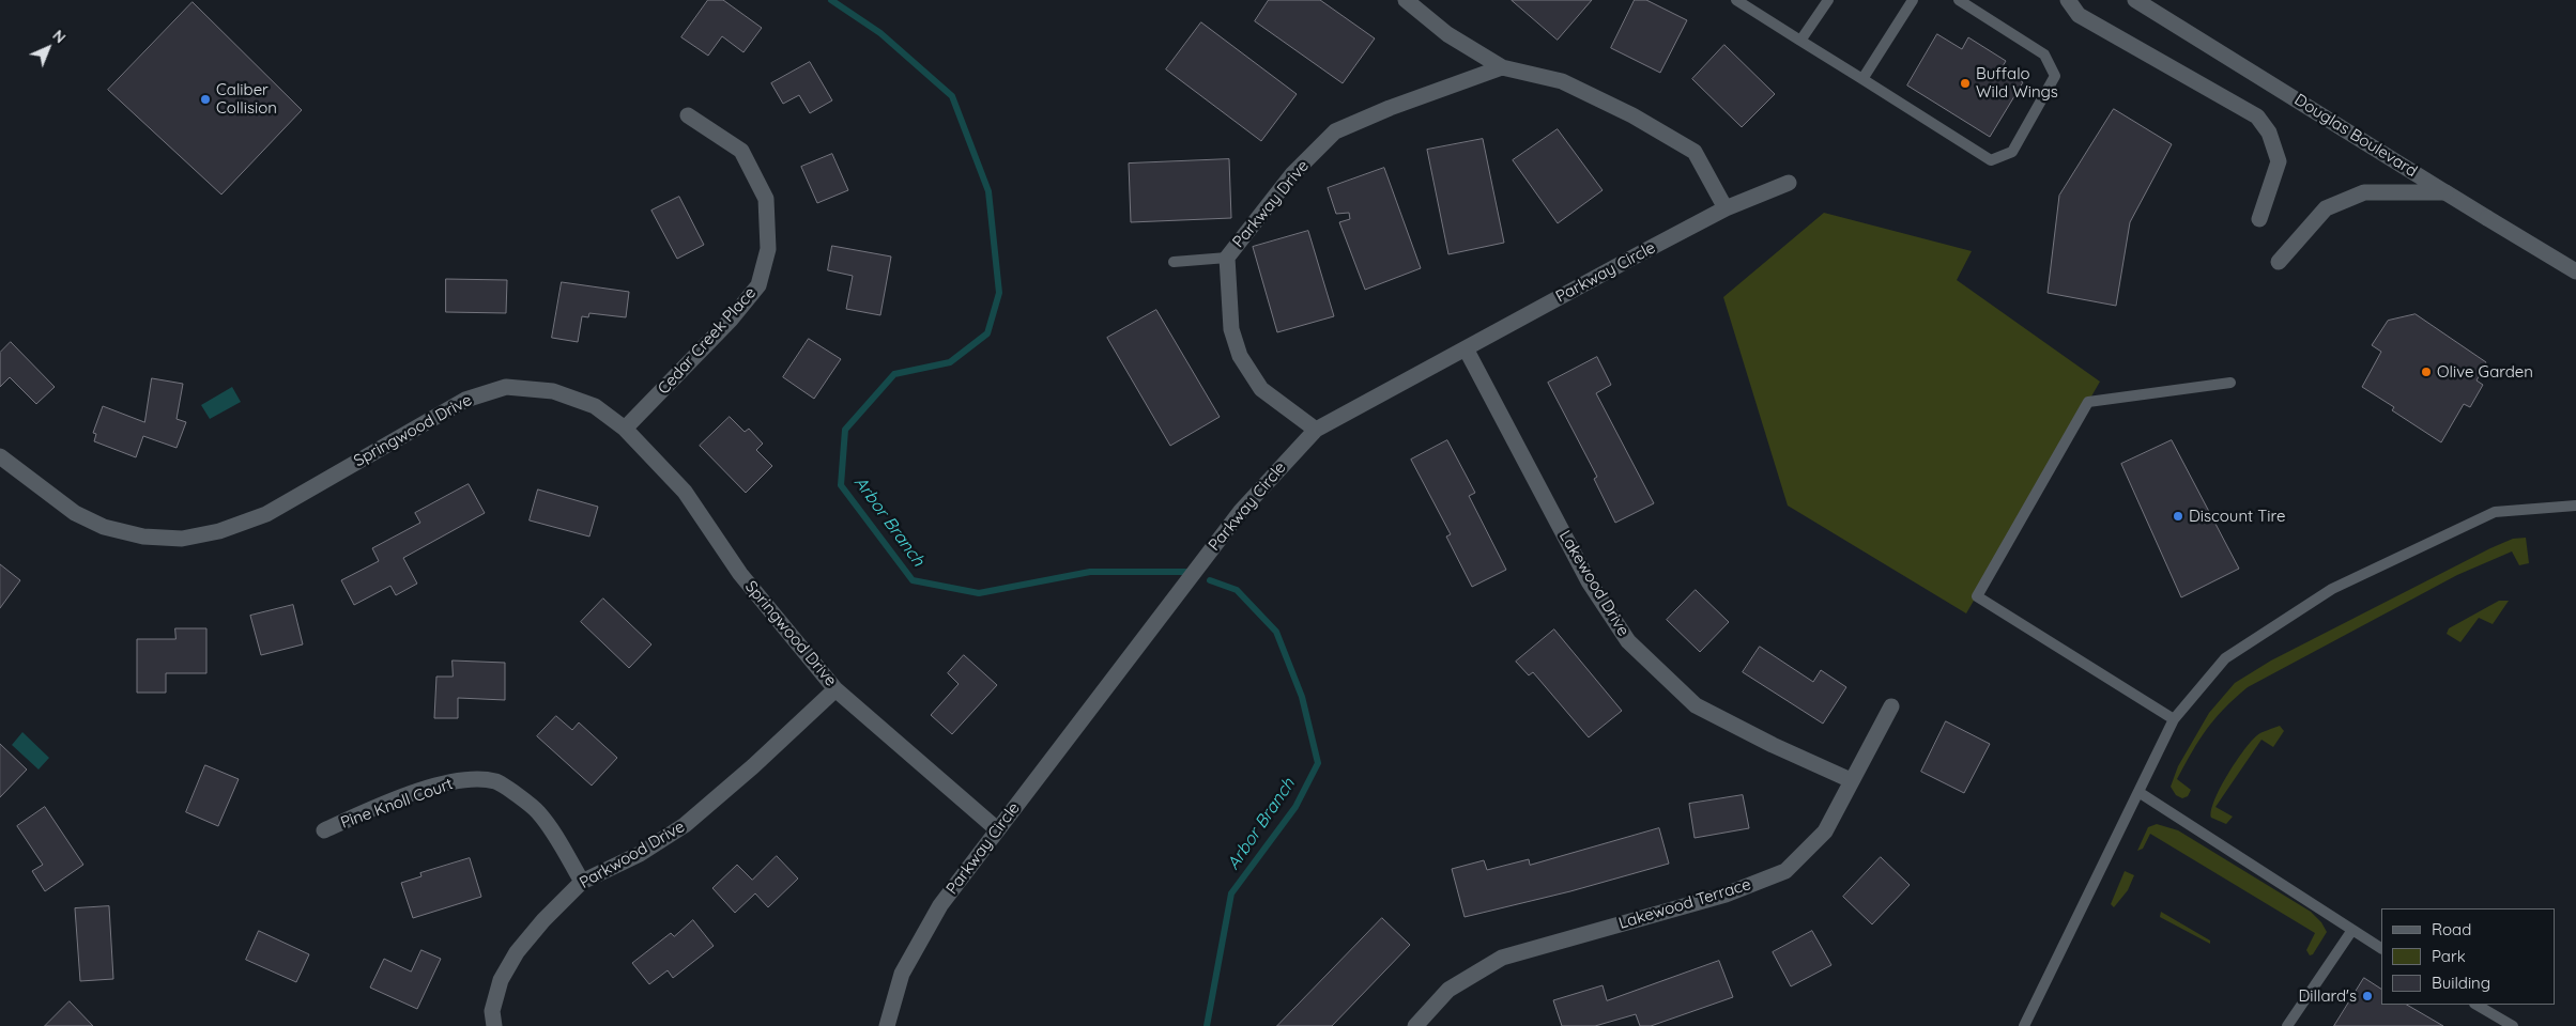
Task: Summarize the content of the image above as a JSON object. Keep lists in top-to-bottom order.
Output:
{
  "streets": {
    "street": [
      "Douglas Boulevard",
      "Parkway Drive",
      "Parkway Circle",
      "Cedar Creek Place",
      "Springwood Drive",
      "Lakewood Drive",
      "Pine Knoll Court",
      "Parkwood Drive",
      "Lakewood Terrace"
    ]
  },
  "crossings": [
    ["Parkway Drive", "Parkway Circle"],
    ["Parkway Circle", "Springwood Drive"],
    ["Parkway Circle", "Lakewood Drive"],
    ["Cedar Creek Place", "Springwood Drive"],
    ["Springwood Drive", "Parkwood Drive"],
    ["Lakewood Drive", "Lakewood Terrace"],
    ["Pine Knoll Court", "Parkwood Drive"]
  ],
  "water": ["Arbor Branch"],
  "places": [
    "Buffalo Wild Wings",
    "Caliber Collision",
    "Olive Garden",
    "Discount Tire",
    "Dillard's"
  ],
  "legend": ["Road", "Park", "Building"],
  "north": "top right"
}
